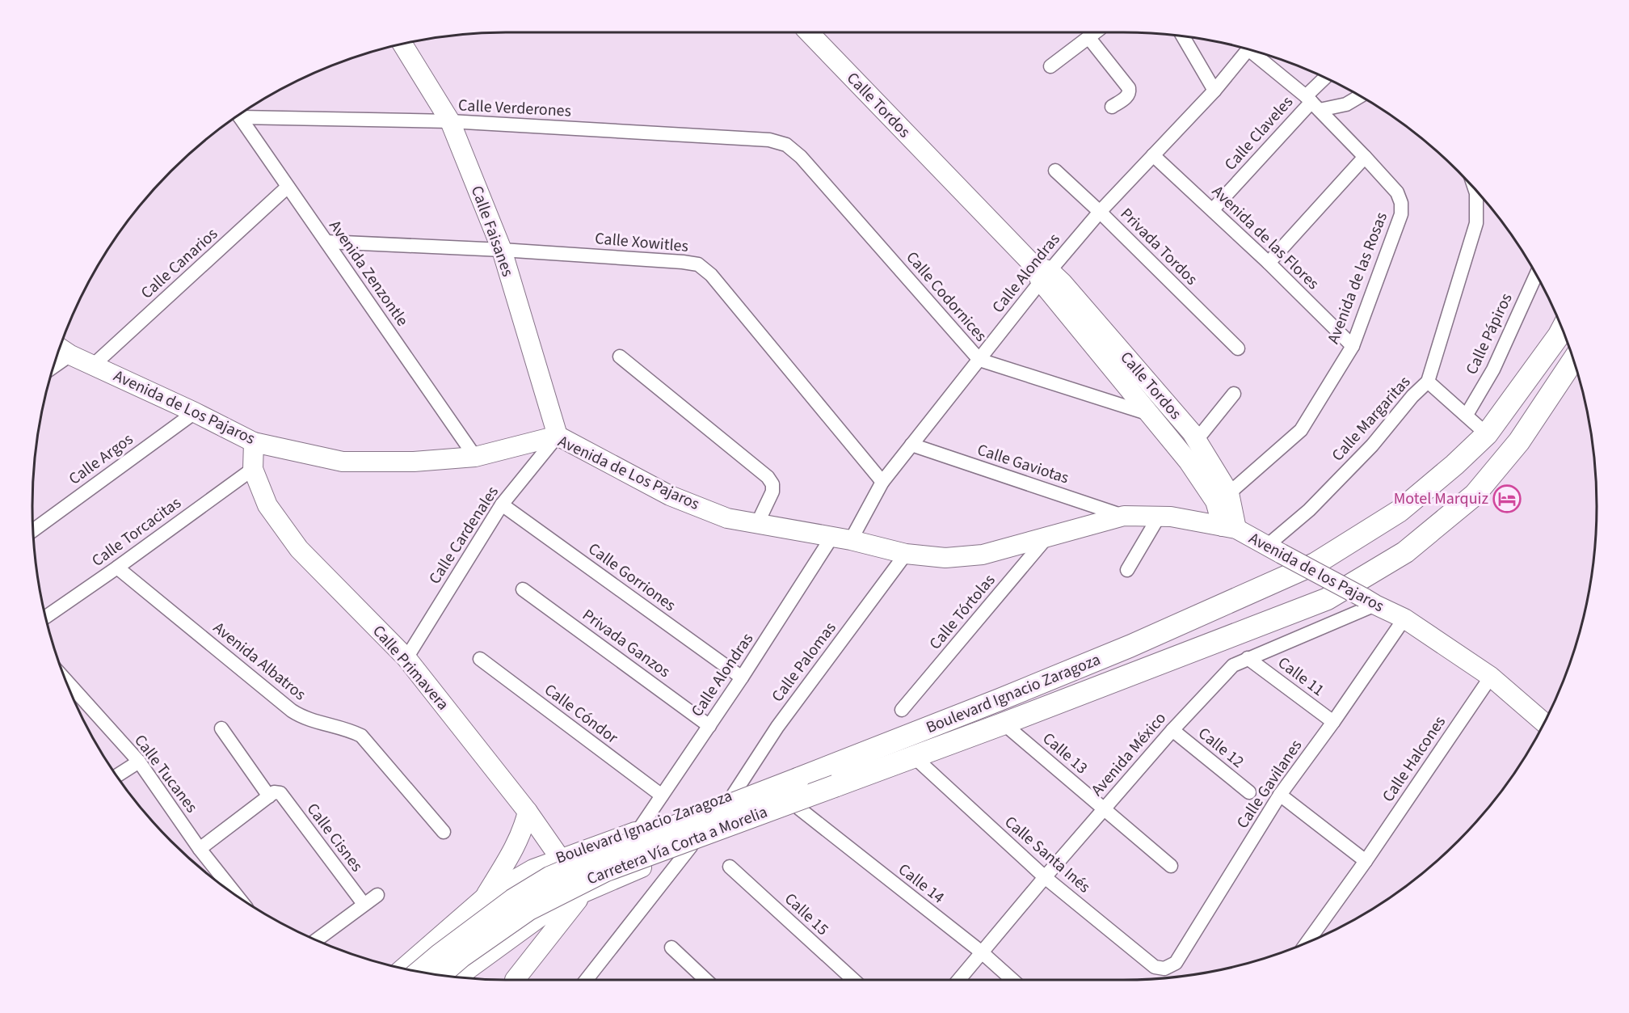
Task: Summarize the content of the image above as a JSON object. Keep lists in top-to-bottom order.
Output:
{
  "streets": {
    "main road": ["Boulevard Ignacio Zaragoza", "Carretera Vía Corta a Morelia"],
    "street": [
      "Calle Tordos",
      "Calle Verderones",
      "Calle Claveles",
      "Calle Faisanes",
      "Avenida de las Flores",
      "Calle Xowitles",
      "Privada Tordos",
      "Calle Canarios",
      "Avenida Zenzontle",
      "Calle Alondras",
      "Avenida de las Rosas",
      "Calle Codornices",
      "Calle Pápiros",
      "Avenida de Los Pajaros",
      "Calle Margaritas",
      "Calle Argos",
      "Calle Gaviotas",
      "Calle Torcacitas",
      "Calle Cardenales",
      "Avenida de los Pajaros",
      "Calle Gorriones",
      "Calle Tórtolas",
      "Privada Ganzos",
      "Avenida Albatros",
      "Calle Palomas",
      "Calle Primavera",
      "Calle 11",
      "Calle Cóndor",
      "Calle 12",
      "Calle 13",
      "Avenida México",
      "Calle Halcones",
      "Calle Tucanes",
      "Calle Gavilanes",
      "Calle Cisnes",
      "Calle Santa Inés",
      "Calle 14",
      "Calle 15"
    ]
  },
  "crossings": [
    ["Calle Tordos", "Calle Alondras"],
    ["Calle Tordos", "Avenida de las Rosas"],
    ["Calle Tordos", "Calle Codornices"],
    ["Calle Tordos", "Avenida de los Pajaros"],
    ["Calle Verderones", "Calle Faisanes"],
    ["Calle Verderones", "Calle Codornices"],
    ["Calle Claveles", "Avenida de las Flores"],
    ["Calle Claveles", "Avenida de las Rosas"],
    ["Calle Faisanes", "Calle Xowitles"],
    ["Calle Faisanes", "Avenida de Los Pajaros"],
    ["Calle Faisanes", "Calle Cardenales"],
    ["Avenida de las Flores", "Calle Alondras"],
    ["Avenida de las Flores", "Avenida de las Rosas"],
    ["Calle Xowitles", "Avenida Zenzontle"],
    ["Calle Xowitles", "Calle Alondras"],
    ["Privada Tordos", "Calle Alondras"],
    ["Calle Canarios", "Avenida Zenzontle"],
    ["Calle Canarios", "Avenida de Los Pajaros"],
    ["Avenida Zenzontle", "Avenida de Los Pajaros"],
    ["Calle Alondras", "Calle Codornices"],
    ["Calle Alondras", "Avenida de Los Pajaros"],
    ["Calle Alondras", "Calle Gaviotas"],
    ["Calle Alondras", "Calle Gorriones"],
    ["Calle Alondras", "Privada Ganzos"],
    ["Calle Alondras", "Boulevard Ignacio Zaragoza"],
    ["Calle Alondras", "Calle Cóndor"],
    ["Avenida de Los Pajaros", "Calle Argos"],
    ["Avenida de Los Pajaros", "Calle Cardenales"],
    ["Avenida de Los Pajaros", "Avenida de los Pajaros"],
    ["Avenida de Los Pajaros", "Calle Tórtolas"],
    ["Avenida de Los Pajaros", "Calle Palomas"],
    ["Avenida de Los Pajaros", "Calle Primavera"],
    ["Calle Margaritas", "Avenida de los Pajaros"],
    ["Calle Gaviotas", "Avenida de los Pajaros"],
    ["Calle Torcacitas", "Avenida Albatros"],
    ["Calle Torcacitas", "Calle Primavera"],
    ["Calle Cardenales", "Calle Gorriones"],
    ["Calle Cardenales", "Calle Primavera"],
    ["Avenida de los Pajaros", "Calle Tórtolas"],
    ["Avenida de los Pajaros", "Avenida México"],
    ["Avenida de los Pajaros", "Calle Halcones"],
    ["Avenida de los Pajaros", "Calle Gavilanes"],
    ["Calle Palomas", "Boulevard Ignacio Zaragoza"],
    ["Calle Primavera", "Boulevard Ignacio Zaragoza"],
    ["Calle 11", "Avenida México"],
    ["Calle 11", "Calle Gavilanes"],
    ["Boulevard Ignacio Zaragoza", "Calle 13"],
    ["Boulevard Ignacio Zaragoza", "Carretera Vía Corta a Morelia"],
    ["Boulevard Ignacio Zaragoza", "Calle Santa Inés"],
    ["Boulevard Ignacio Zaragoza", "Calle 14"],
    ["Calle 12", "Avenida México"],
    ["Calle 13", "Avenida México"],
    ["Avenida México", "Calle Santa Inés"],
    ["Avenida México", "Calle 14"],
    ["Calle Gavilanes", "Calle Santa Inés"]
  ],
  "places": {
    "hotel": ["Motel Marquiz"]
  }
}
